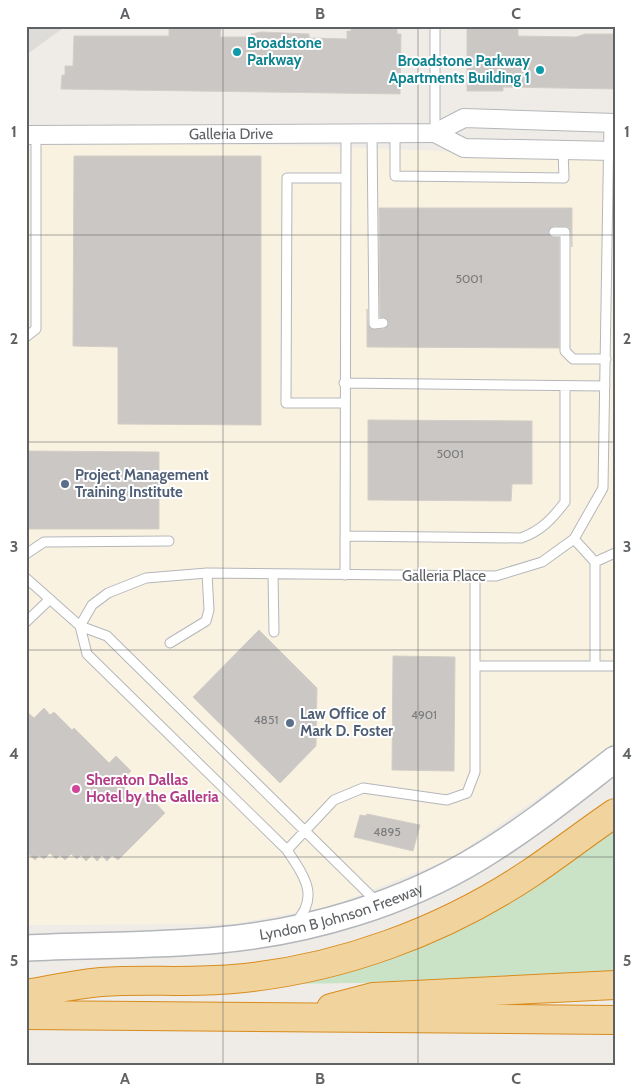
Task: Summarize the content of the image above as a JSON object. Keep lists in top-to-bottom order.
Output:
{
  "streets": {
    "main road": ["Lyndon B Johnson Freeway"],
    "street": ["Galleria Drive"],
    "lane": ["Galleria Place"]
  },
  "crossings": [
    ["Galleria Drive", "Galleria Place"]
  ],
  "places": [
    "Broadstone Parkway",
    "Broadstone Parkway Apartments Building 1",
    "Project Management Training Institute",
    "Law Office of Mark D. Foster",
    "Sheraton Dallas Hotel by the Galleria"
  ],
  "house_numbers": [
    "5001",
    "5001",
    "4901",
    "4851",
    "4895"
  ],
  "grid": {
    "columns": ["A", "B", "C"],
    "rows": [
      "1",
      "2",
      "3",
      "4",
      "5"
    ]
  }
}
